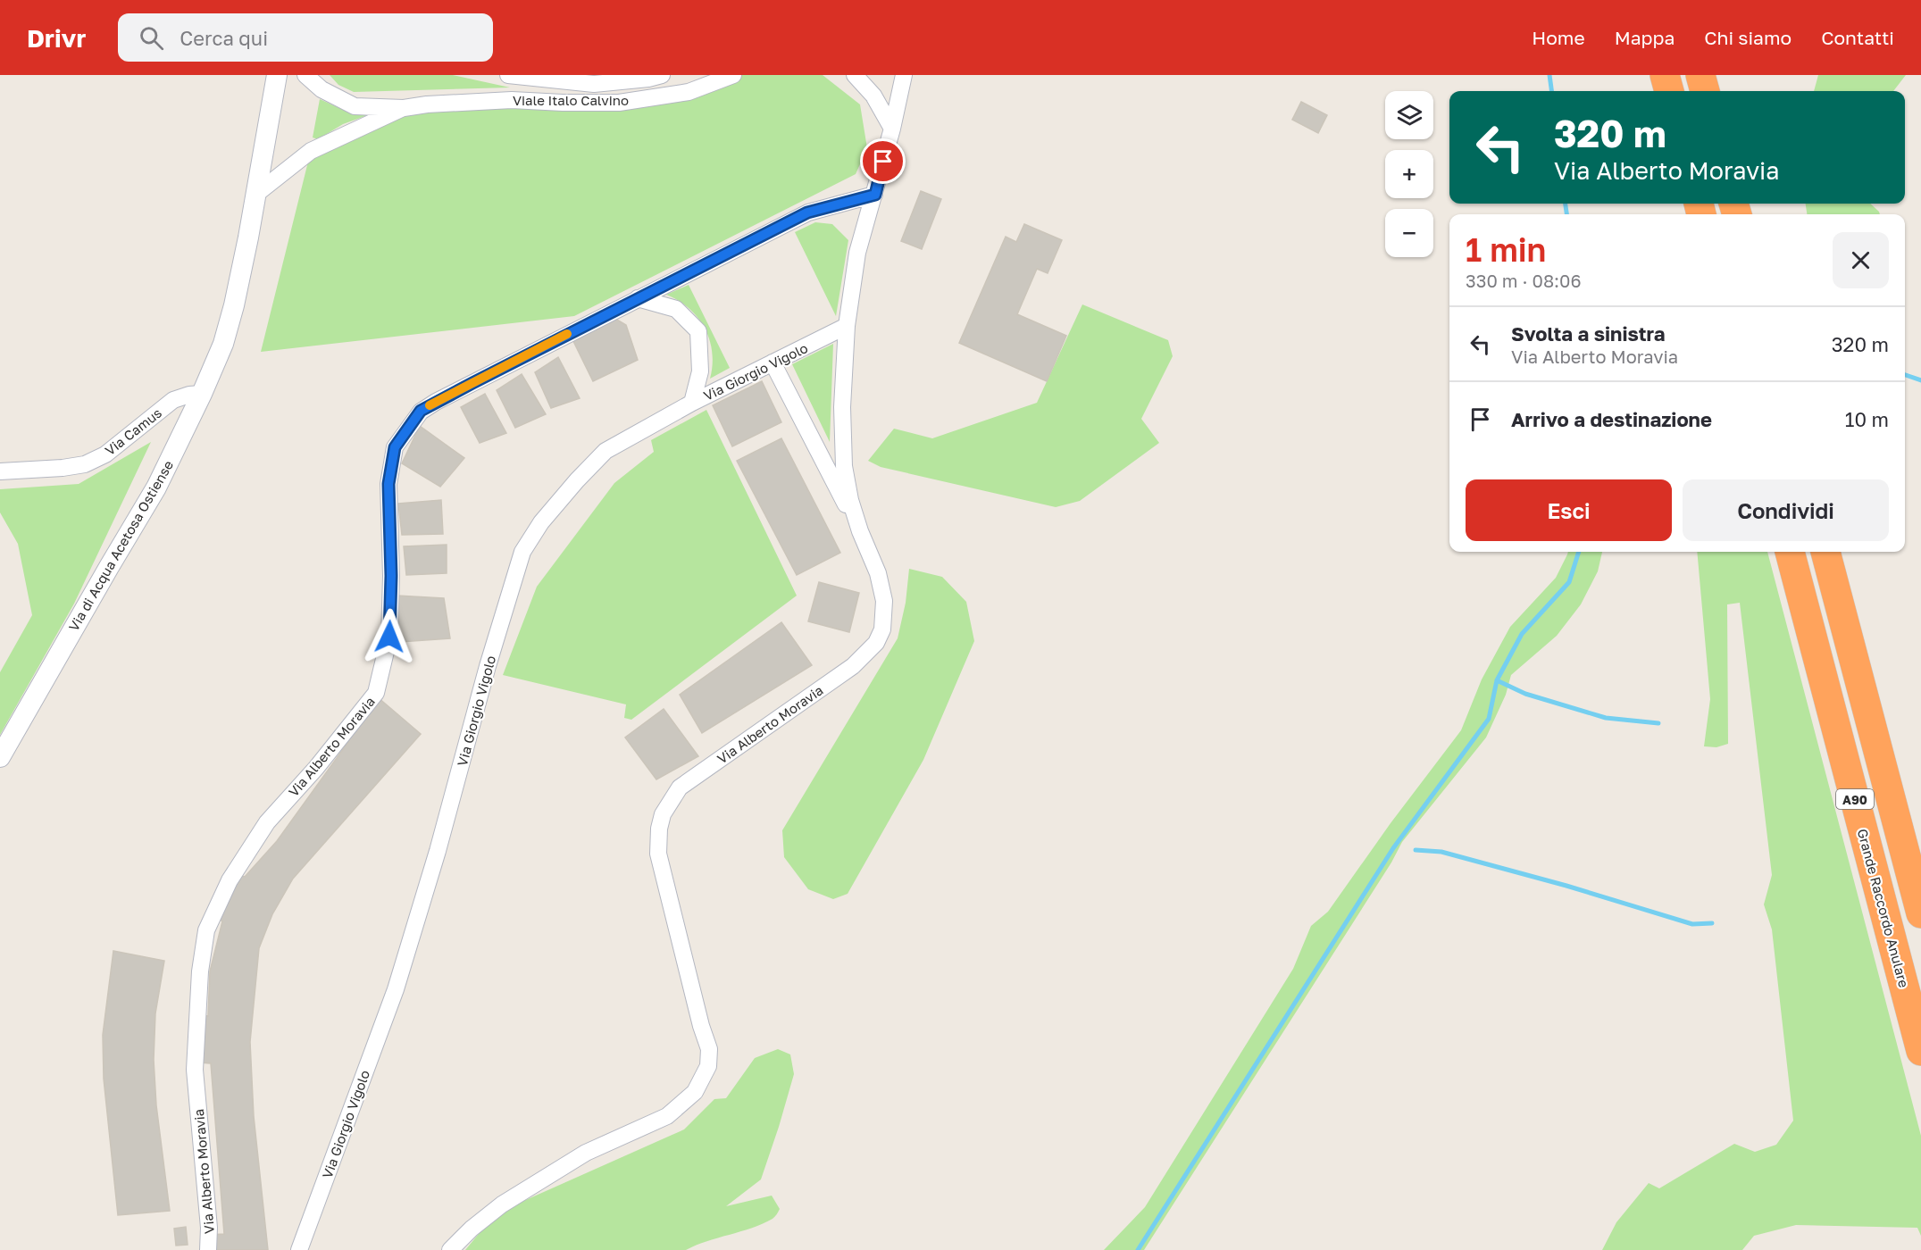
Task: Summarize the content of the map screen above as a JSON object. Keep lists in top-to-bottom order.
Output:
{
  "streets": {
    "highway": ["A90", "Grande Raccordo Anulare"],
    "street": [
      "Viale Italo Calvino",
      "Via Giorgio Vigolo",
      "Via Camus",
      "Via di Acqua Acetosa Ostiense",
      "Via Alberto Moravia"
    ]
  },
  "crossings": [
    ["Viale Italo Calvino", "Via di Acqua Acetosa Ostiense"],
    ["Via Giorgio Vigolo", "Via Alberto Moravia"],
    ["Via Camus", "Via di Acqua Acetosa Ostiense"]
  ],
  "page": {
    "header": "Drivr",
    "search": "Cerca qui",
    "nav": [
      "Home",
      "Mappa",
      "Chi siamo",
      "Contatti"
    ],
    "map_buttons": ["+", "−"],
    "turn": ["320 m", "Via Alberto Moravia"],
    "heading": ["1 min", "330 m · 08:06"],
    "list": [
      {
        "name": "Svolta a sinistra",
        "note": "Via Alberto Moravia",
        "value": "320 m"
      },
      {
        "name": "Arrivo a destinazione",
        "value": "10 m"
      }
    ],
    "buttons": ["Esci", "Condividi"]
  }
}
